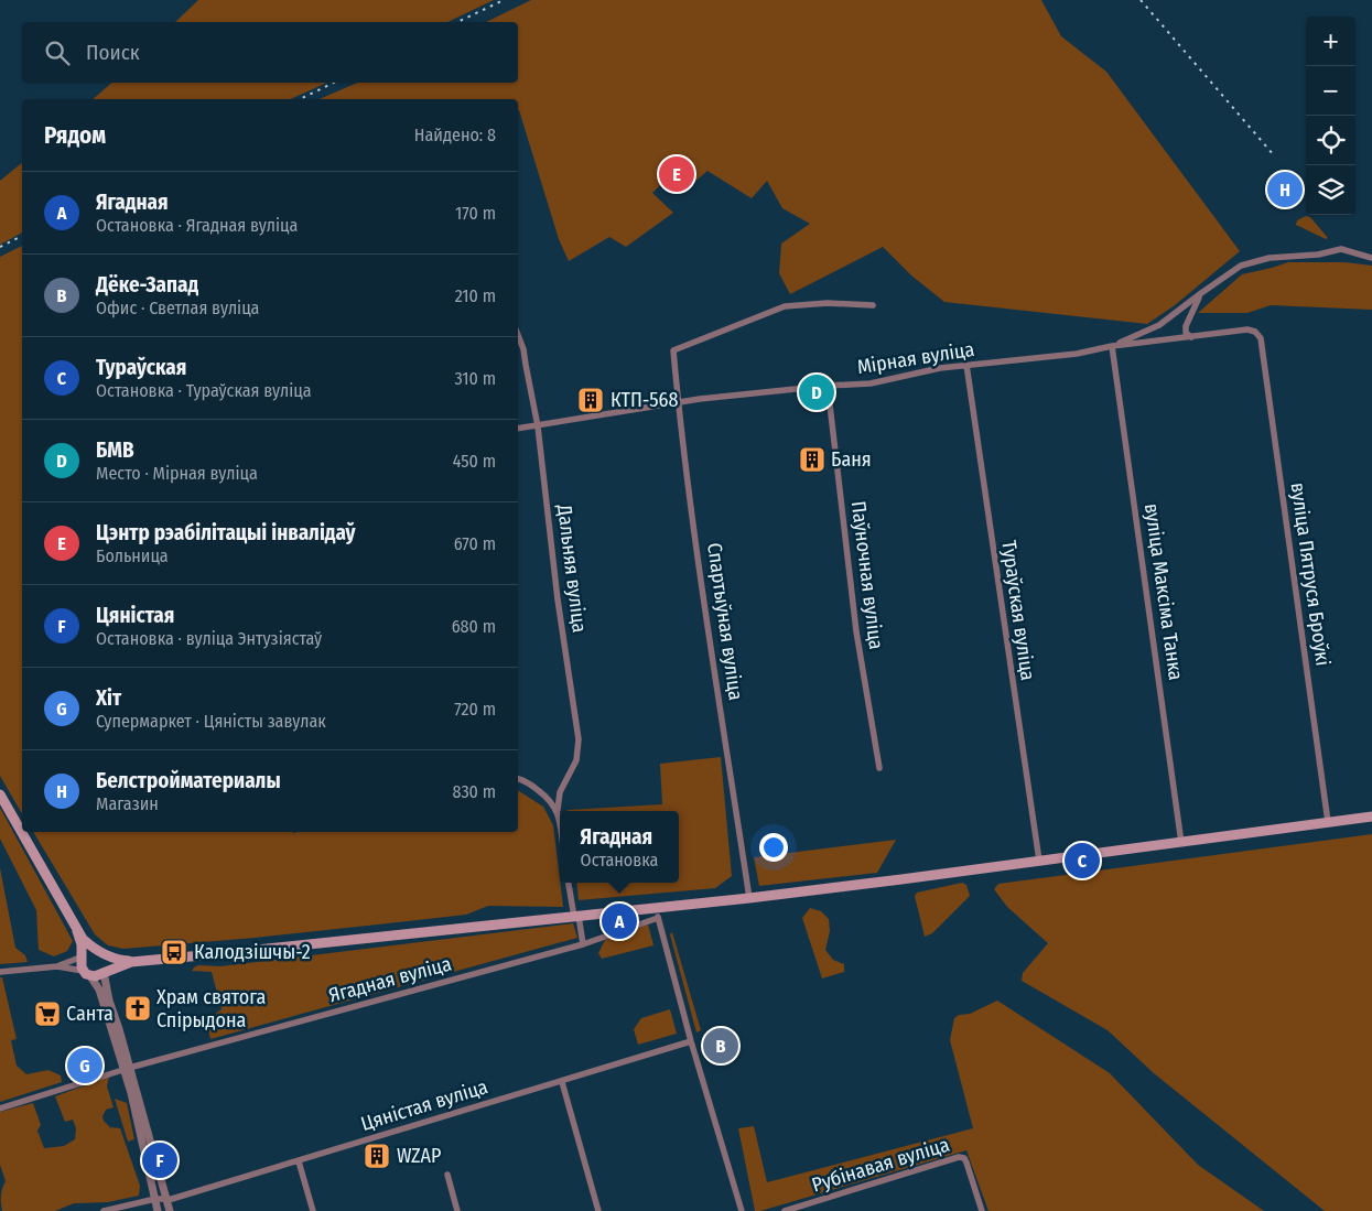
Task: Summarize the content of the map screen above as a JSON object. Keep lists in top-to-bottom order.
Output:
{
  "streets": {
    "street": [
      "Мірная вуліца",
      "Дальняя вуліца",
      "вуліца Пятруся Броўкі",
      "Паўночная вуліца",
      "вуліца Максіма Танка",
      "Тураўская вуліца",
      "Спартыўная вуліца",
      "Ягадная вуліца",
      "Цяністая вуліца",
      "Рубінавая вуліца"
    ]
  },
  "crossings": [
    ["Мірная вуліца", "Дальняя вуліца"],
    ["Мірная вуліца", "вуліца Пятруся Броўкі"],
    ["Мірная вуліца", "Паўночная вуліца"],
    ["Мірная вуліца", "вуліца Максіма Танка"],
    ["Мірная вуліца", "Тураўская вуліца"],
    ["Мірная вуліца", "Спартыўная вуліца"]
  ],
  "places": {
    "building": ["КТП-568", "Баня", "WZAP"],
    "bus stop": ["Калодзішчы-2"],
    "church": ["Храм святога Спірыдона"],
    "supermarket": ["Санта"]
  },
  "page": {
    "map_buttons": ["+", "−"],
    "search": "Поиск",
    "heading": ["Рядом", "Найдено: 8"],
    "pins": [
      "E",
      "H",
      "D",
      "C",
      "A",
      "B",
      "G",
      "F"
    ],
    "list": [
      {
        "mark": "A",
        "name": "Ягадная",
        "note": "Остановка · Ягадная вуліца",
        "value": "170 m"
      },
      {
        "mark": "B",
        "name": "Дёке-Запад",
        "note": "Офис · Светлая вуліца",
        "value": "210 m"
      },
      {
        "mark": "C",
        "name": "Тураўская",
        "note": "Остановка · Тураўская вуліца",
        "value": "310 m"
      },
      {
        "mark": "D",
        "name": "БМВ",
        "note": "Место · Мірная вуліца",
        "value": "450 m"
      },
      {
        "mark": "E",
        "name": "Цэнтр рэабілітацыі інвалідаў",
        "note": "Больница",
        "value": "670 m"
      },
      {
        "mark": "F",
        "name": "Цяністая",
        "note": "Остановка · вуліца Энтузіястаў",
        "value": "680 m"
      },
      {
        "mark": "G",
        "name": "Хіт",
        "note": "Супермаркет · Цяністы завулак",
        "value": "720 m"
      },
      {
        "mark": "H",
        "name": "Белстройматериалы",
        "note": "Магазин",
        "value": "830 m"
      }
    ],
    "popup": ["Ягадная", "Остановка"]
  }
}
